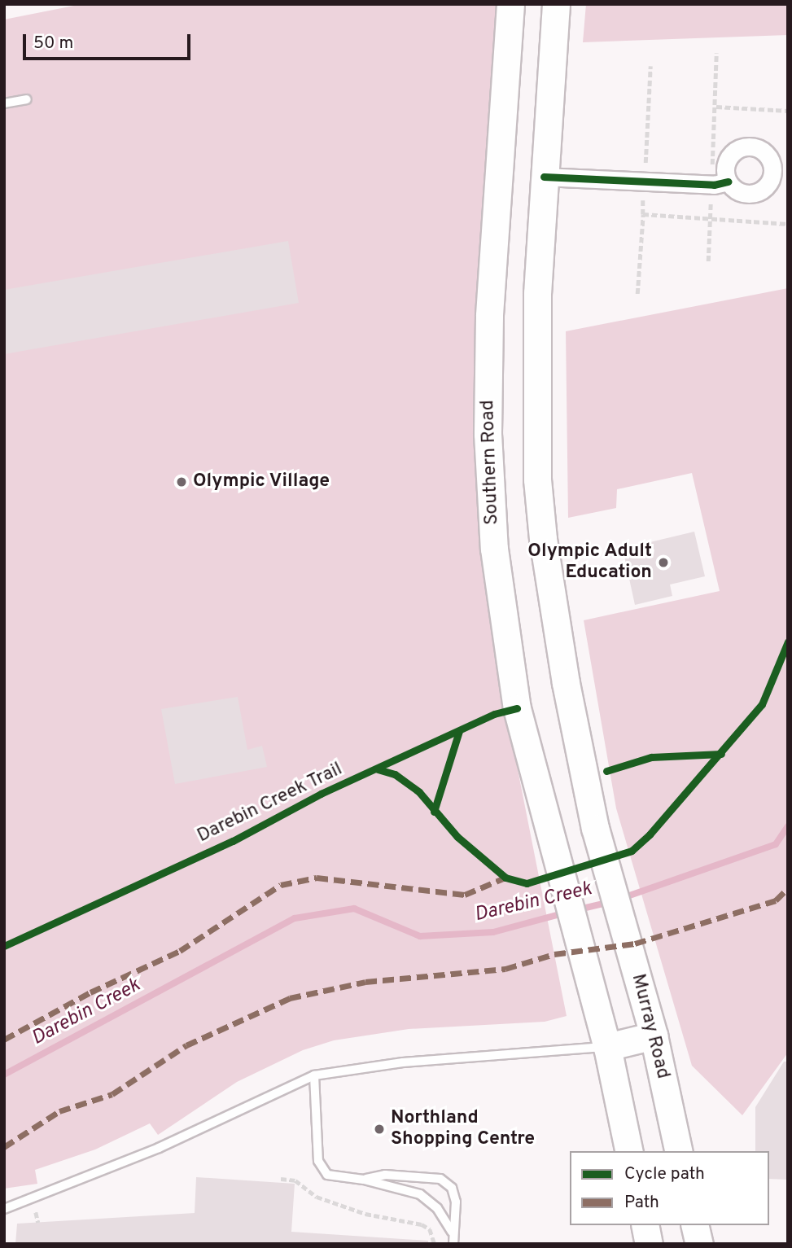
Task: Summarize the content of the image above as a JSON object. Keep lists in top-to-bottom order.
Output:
{
  "streets": {
    "main road": ["Southern Road", "Murray Road"],
    "cycle path": ["Darebin Creek Trail"]
  },
  "water": ["Darebin Creek"],
  "places": ["Olympic Village", "Olympic Adult Education", "Northland Shopping Centre"],
  "legend": ["Cycle path", "Path"],
  "scale_bar": "50 m"
}
